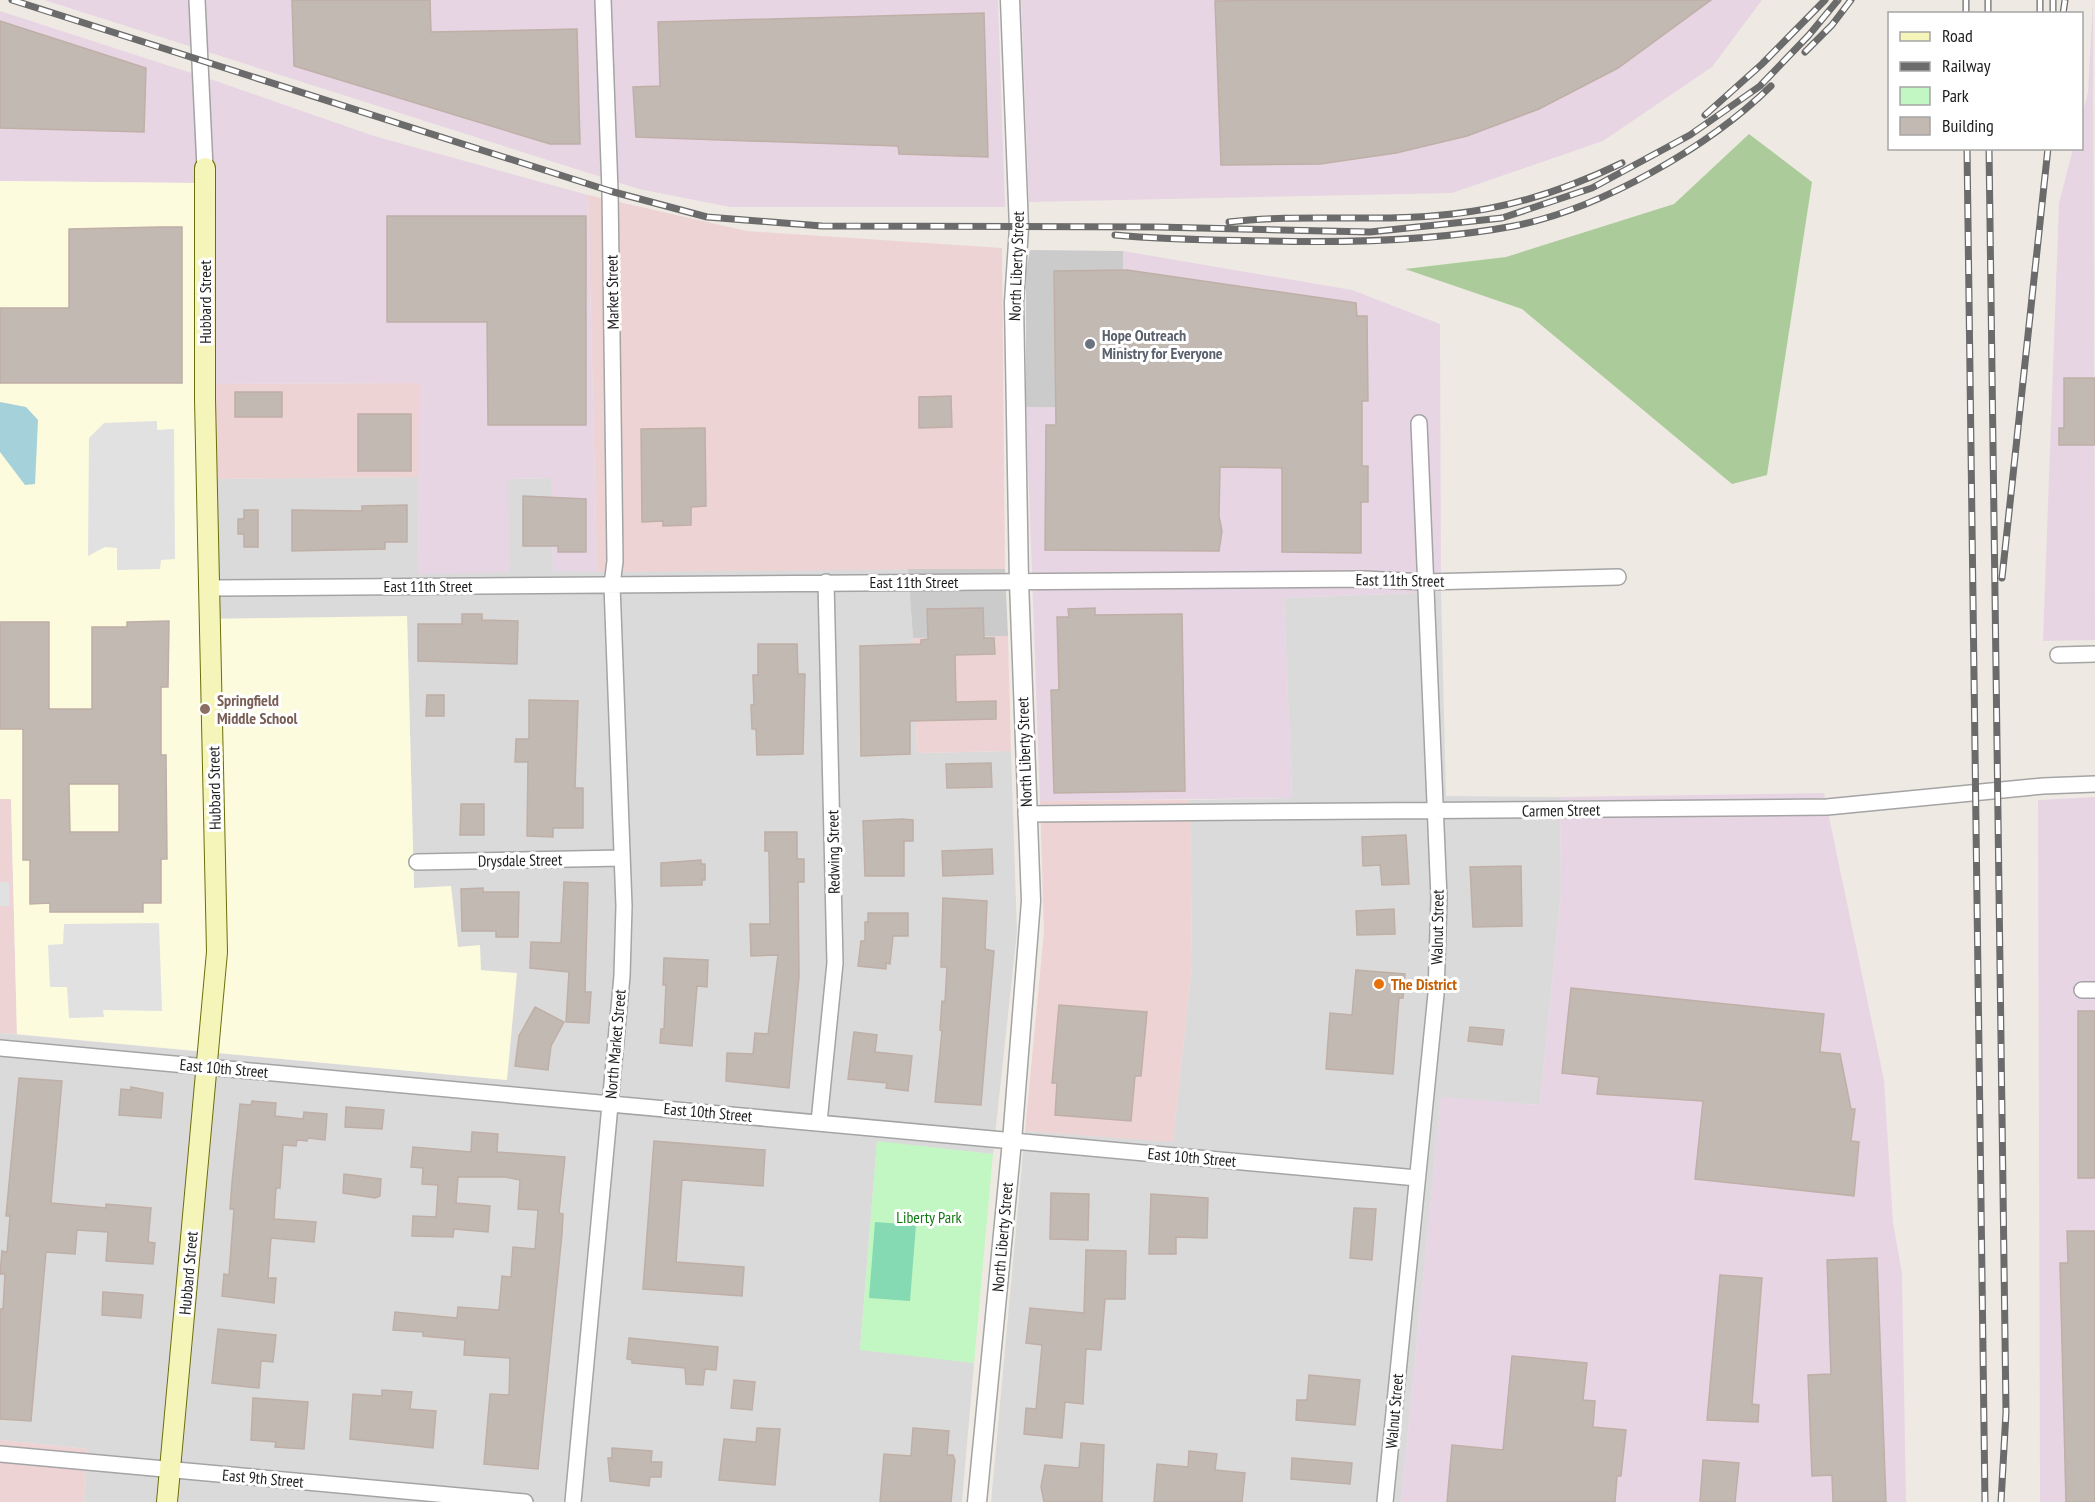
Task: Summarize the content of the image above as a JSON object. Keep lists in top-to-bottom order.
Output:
{
  "streets": {
    "main road": ["Hubbard Street"],
    "street": [
      "North Liberty Street",
      "Market Street",
      "East 11th Street",
      "Carmen Street",
      "Redwing Street",
      "Drysdale Street",
      "Walnut Street",
      "North Market Street",
      "East 10th Street",
      "East 9th Street"
    ]
  },
  "crossings": [
    ["North Liberty Street", "East 11th Street"],
    ["North Liberty Street", "Carmen Street"],
    ["North Liberty Street", "East 10th Street"],
    ["Market Street", "East 11th Street"],
    ["Market Street", "North Market Street"],
    ["Hubbard Street", "East 11th Street"],
    ["Hubbard Street", "East 10th Street"],
    ["Hubbard Street", "East 9th Street"],
    ["East 11th Street", "Redwing Street"],
    ["East 11th Street", "Walnut Street"],
    ["East 11th Street", "North Market Street"],
    ["Carmen Street", "Walnut Street"],
    ["Redwing Street", "East 10th Street"],
    ["Drysdale Street", "North Market Street"],
    ["Walnut Street", "East 10th Street"],
    ["North Market Street", "East 10th Street"]
  ],
  "parks": ["Liberty Park"],
  "places": ["Hope Outreach Ministry for Everyone", "Springfield Middle School", "The District"],
  "legend": [
    "Road",
    "Railway",
    "Park",
    "Building"
  ]
}
